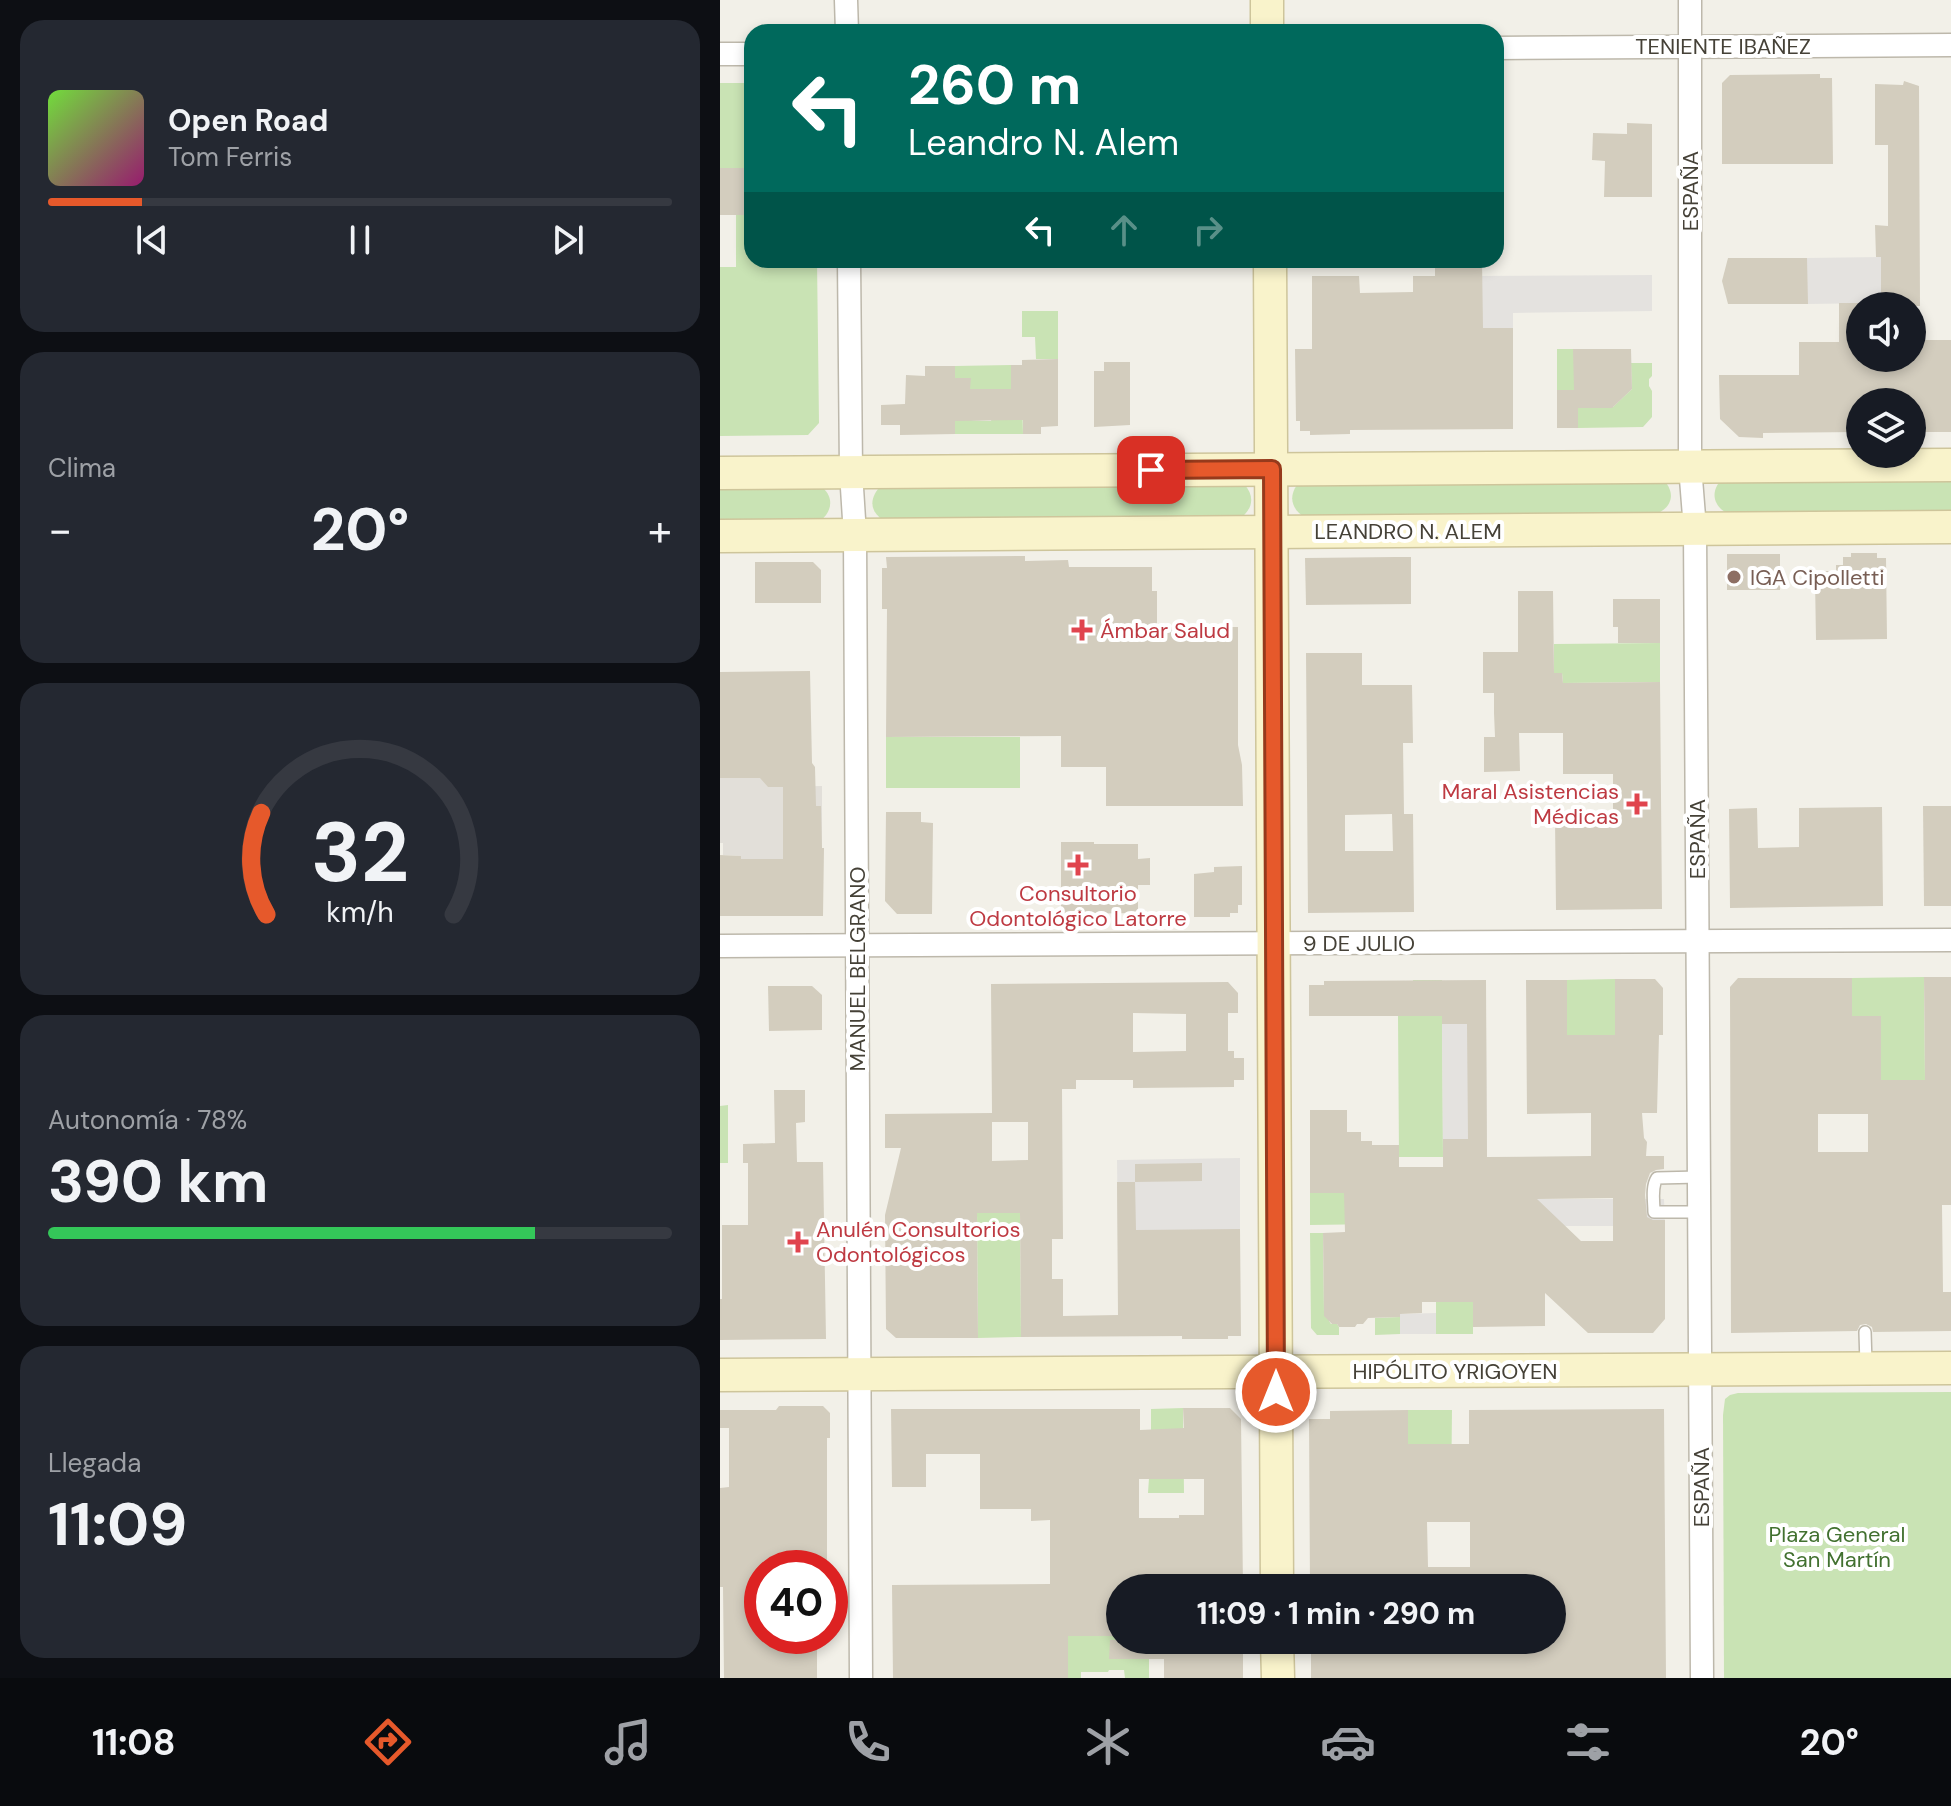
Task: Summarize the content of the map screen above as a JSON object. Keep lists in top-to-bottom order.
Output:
{
  "streets": {
    "street": [
      "TENIENTE IBAÑEZ",
      "ESPAÑA",
      "LEANDRO N. ALEM",
      "9 DE JULIO",
      "MANUEL BELGRANO",
      "HIPÓLITO YRIGOYEN"
    ]
  },
  "crossings": [
    ["TENIENTE IBAÑEZ", "ESPAÑA"],
    ["ESPAÑA", "LEANDRO N. ALEM"],
    ["ESPAÑA", "9 DE JULIO"],
    ["ESPAÑA", "HIPÓLITO YRIGOYEN"],
    ["LEANDRO N. ALEM", "MANUEL BELGRANO"],
    ["9 DE JULIO", "MANUEL BELGRANO"],
    ["MANUEL BELGRANO", "HIPÓLITO YRIGOYEN"]
  ],
  "parks": ["Plaza General San Martín"],
  "places": {
    "other": ["IGA Cipolletti"],
    "health": [
      "Ámbar Salud",
      "Maral Asistencias Médicas",
      "Consultorio Odontológico Latorre",
      "Anulén Consultorios Odontológicos"
    ]
  },
  "page": {
    "turn": ["260 m", "Leandro N. Alem"],
    "song": ["Open Road", "Tom Ferris"],
    "tile": [
      "Clima",
      ["Autonomía · 78%", "390 km"],
      ["Llegada", "11:09"]
    ],
    "heat": ["−", "20°", "+"],
    "limit": "40",
    "trip": "11:09 · 1 min · 290 m",
    "tabs": ["11:08", "20°"],
    "gauge": ["32", "km/h"]
  }
}
